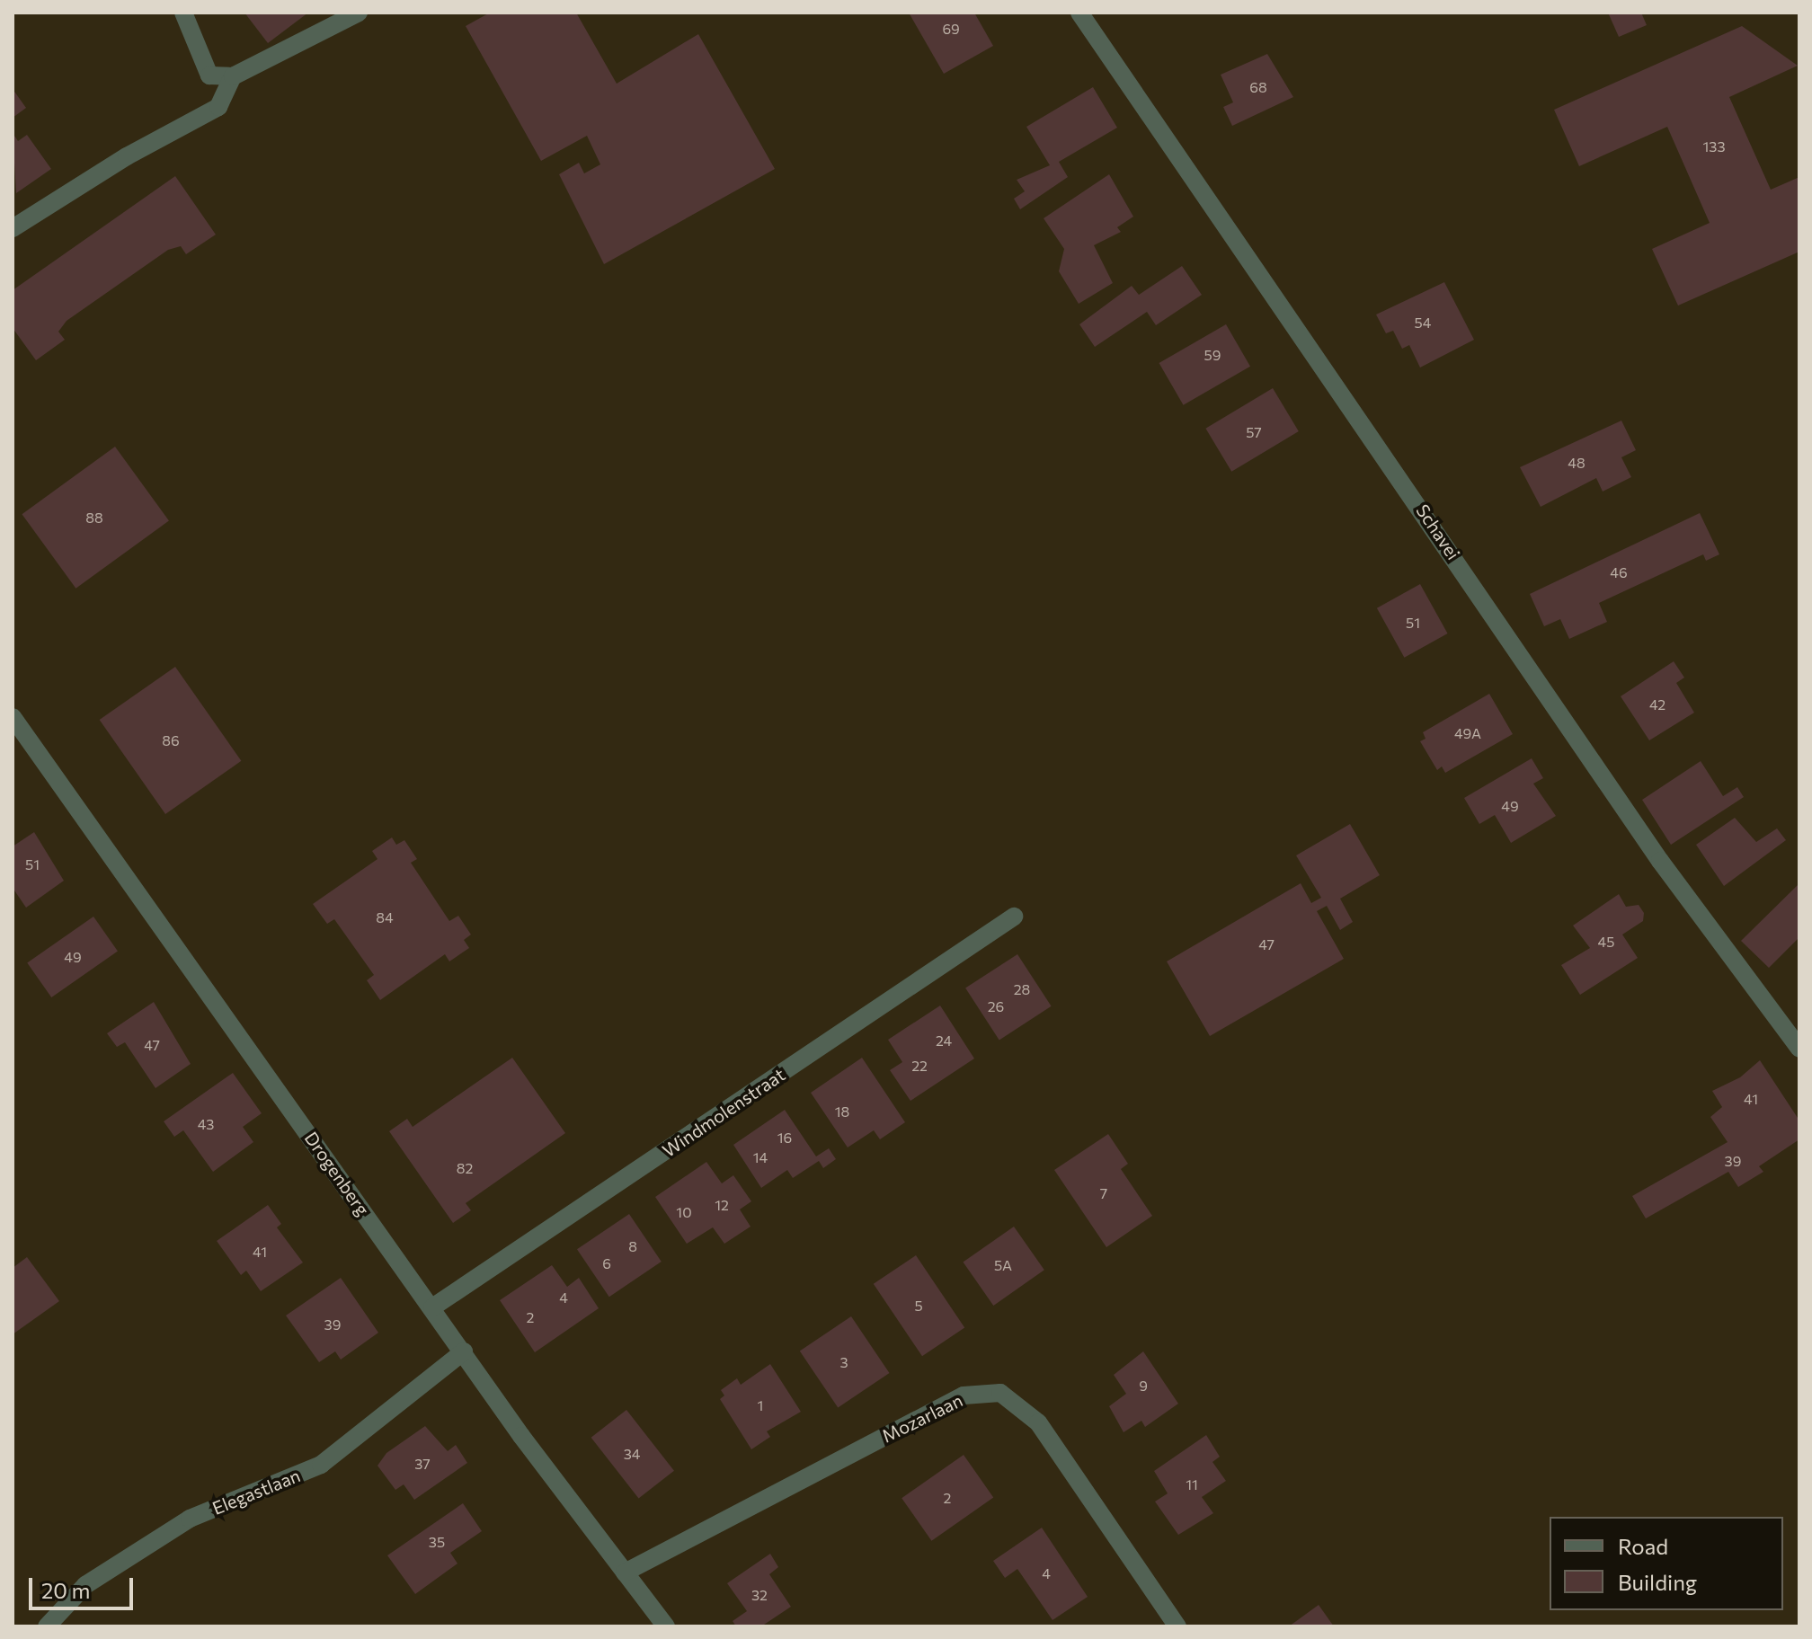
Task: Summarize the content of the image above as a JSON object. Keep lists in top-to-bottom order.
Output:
{
  "streets": {
    "street": [
      "Schavei",
      "Windmolenstraat",
      "Drogenberg",
      "Mozarlaan",
      "Elegastlaan"
    ]
  },
  "crossings": [
    ["Windmolenstraat", "Drogenberg"],
    ["Drogenberg", "Mozarlaan"],
    ["Drogenberg", "Elegastlaan"]
  ],
  "house_numbers": [
    "69",
    "68",
    "133",
    "54",
    "59",
    "57",
    "48",
    "88",
    "46",
    "51",
    "42",
    "49A",
    "86",
    "49",
    "51",
    "84",
    "45",
    "47",
    "49",
    "28",
    "26",
    "24",
    "47",
    "22",
    "41",
    "18",
    "43",
    "16",
    "14",
    "39",
    "82",
    "7",
    "12",
    "10",
    "8",
    "41",
    "6",
    "5A",
    "4",
    "5",
    "2",
    "39",
    "3",
    "9",
    "1",
    "34",
    "37",
    "11",
    "2",
    "35",
    "4",
    "32"
  ],
  "legend": ["Road", "Building"],
  "scale_bar": "20 m"
}
